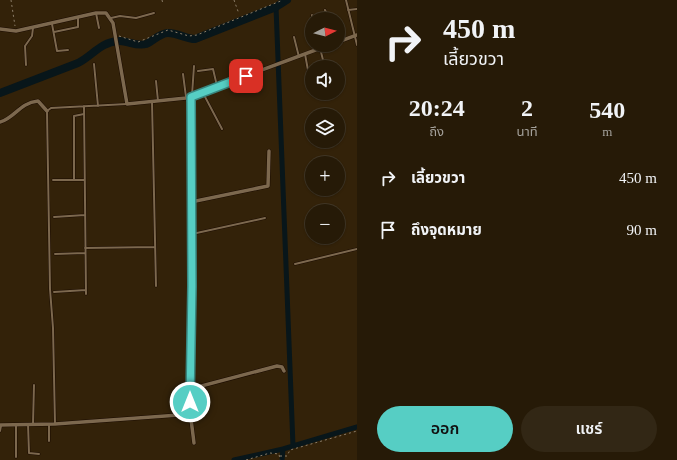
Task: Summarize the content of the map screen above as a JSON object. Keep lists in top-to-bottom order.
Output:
{
  "north": "right",
  "page": {
    "turn": ["450 m", "เลี้ยวขวา"],
    "map_buttons": ["+", "−"],
    "eta": [
      "20:24",
      "ถึง",
      "2",
      "นาที",
      "540",
      "m"
    ],
    "list": [
      {
        "name": "เลี้ยวขวา",
        "value": "450 m"
      },
      {
        "name": "ถึงจุดหมาย",
        "value": "90 m"
      }
    ],
    "buttons": ["ออก", "แชร์"]
  }
}
